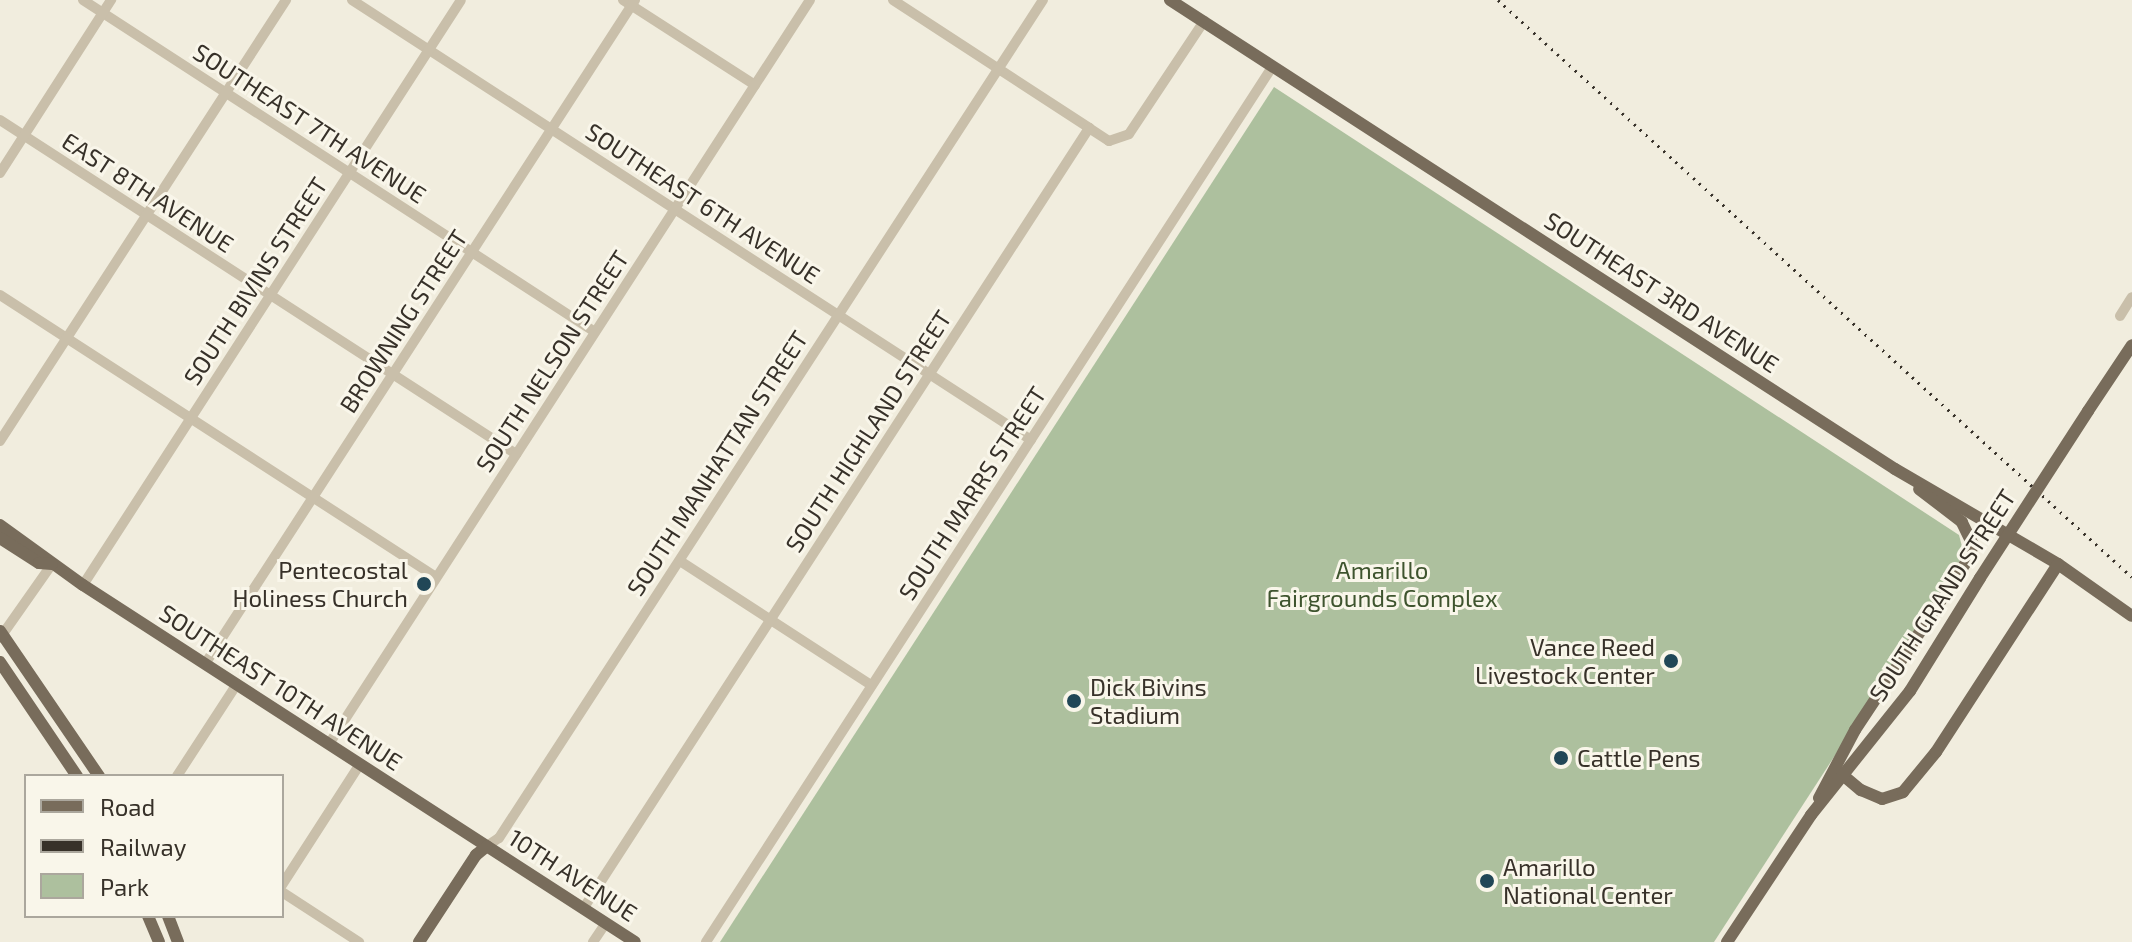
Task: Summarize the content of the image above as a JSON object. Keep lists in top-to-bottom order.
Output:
{
  "streets": {
    "main road": [
      "SOUTHEAST 3RD AVENUE",
      "SOUTH MANHATTAN STREET",
      "SOUTH GRAND STREET",
      "SOUTHEAST 10TH AVENUE",
      "10TH AVENUE"
    ],
    "street": [
      "SOUTHEAST 7TH AVENUE",
      "EAST 8TH AVENUE",
      "SOUTHEAST 6TH AVENUE",
      "SOUTH BIVINS STREET",
      "BROWNING STREET",
      "SOUTH NELSON STREET",
      "SOUTH HIGHLAND STREET",
      "SOUTH MARRS STREET"
    ]
  },
  "crossings": [
    ["SOUTHEAST 7TH AVENUE", "SOUTH BIVINS STREET"],
    ["SOUTHEAST 7TH AVENUE", "BROWNING STREET"],
    ["SOUTHEAST 7TH AVENUE", "SOUTH NELSON STREET"],
    ["EAST 8TH AVENUE", "SOUTH BIVINS STREET"],
    ["EAST 8TH AVENUE", "BROWNING STREET"],
    ["EAST 8TH AVENUE", "SOUTH NELSON STREET"],
    ["SOUTHEAST 6TH AVENUE", "SOUTH BIVINS STREET"],
    ["SOUTHEAST 6TH AVENUE", "BROWNING STREET"],
    ["SOUTHEAST 6TH AVENUE", "SOUTH NELSON STREET"],
    ["SOUTHEAST 6TH AVENUE", "SOUTH HIGHLAND STREET"],
    ["SOUTHEAST 6TH AVENUE", "SOUTH MANHATTAN STREET"],
    ["SOUTHEAST 6TH AVENUE", "SOUTH MARRS STREET"],
    ["SOUTH BIVINS STREET", "SOUTHEAST 10TH AVENUE"],
    ["SOUTHEAST 3RD AVENUE", "SOUTH MARRS STREET"],
    ["BROWNING STREET", "SOUTHEAST 10TH AVENUE"],
    ["SOUTH NELSON STREET", "SOUTHEAST 10TH AVENUE"],
    ["SOUTH HIGHLAND STREET", "10TH AVENUE"],
    ["SOUTH MANHATTAN STREET", "SOUTHEAST 10TH AVENUE"],
    ["SOUTH MANHATTAN STREET", "10TH AVENUE"],
    ["SOUTHEAST 10TH AVENUE", "10TH AVENUE"]
  ],
  "parks": ["Amarillo Fairgrounds Complex"],
  "places": [
    "Pentecostal Holiness Church",
    "Vance Reed Livestock Center",
    "Dick Bivins Stadium",
    "Cattle Pens",
    "Amarillo National Center"
  ],
  "legend": ["Road", "Railway", "Park"]
}
